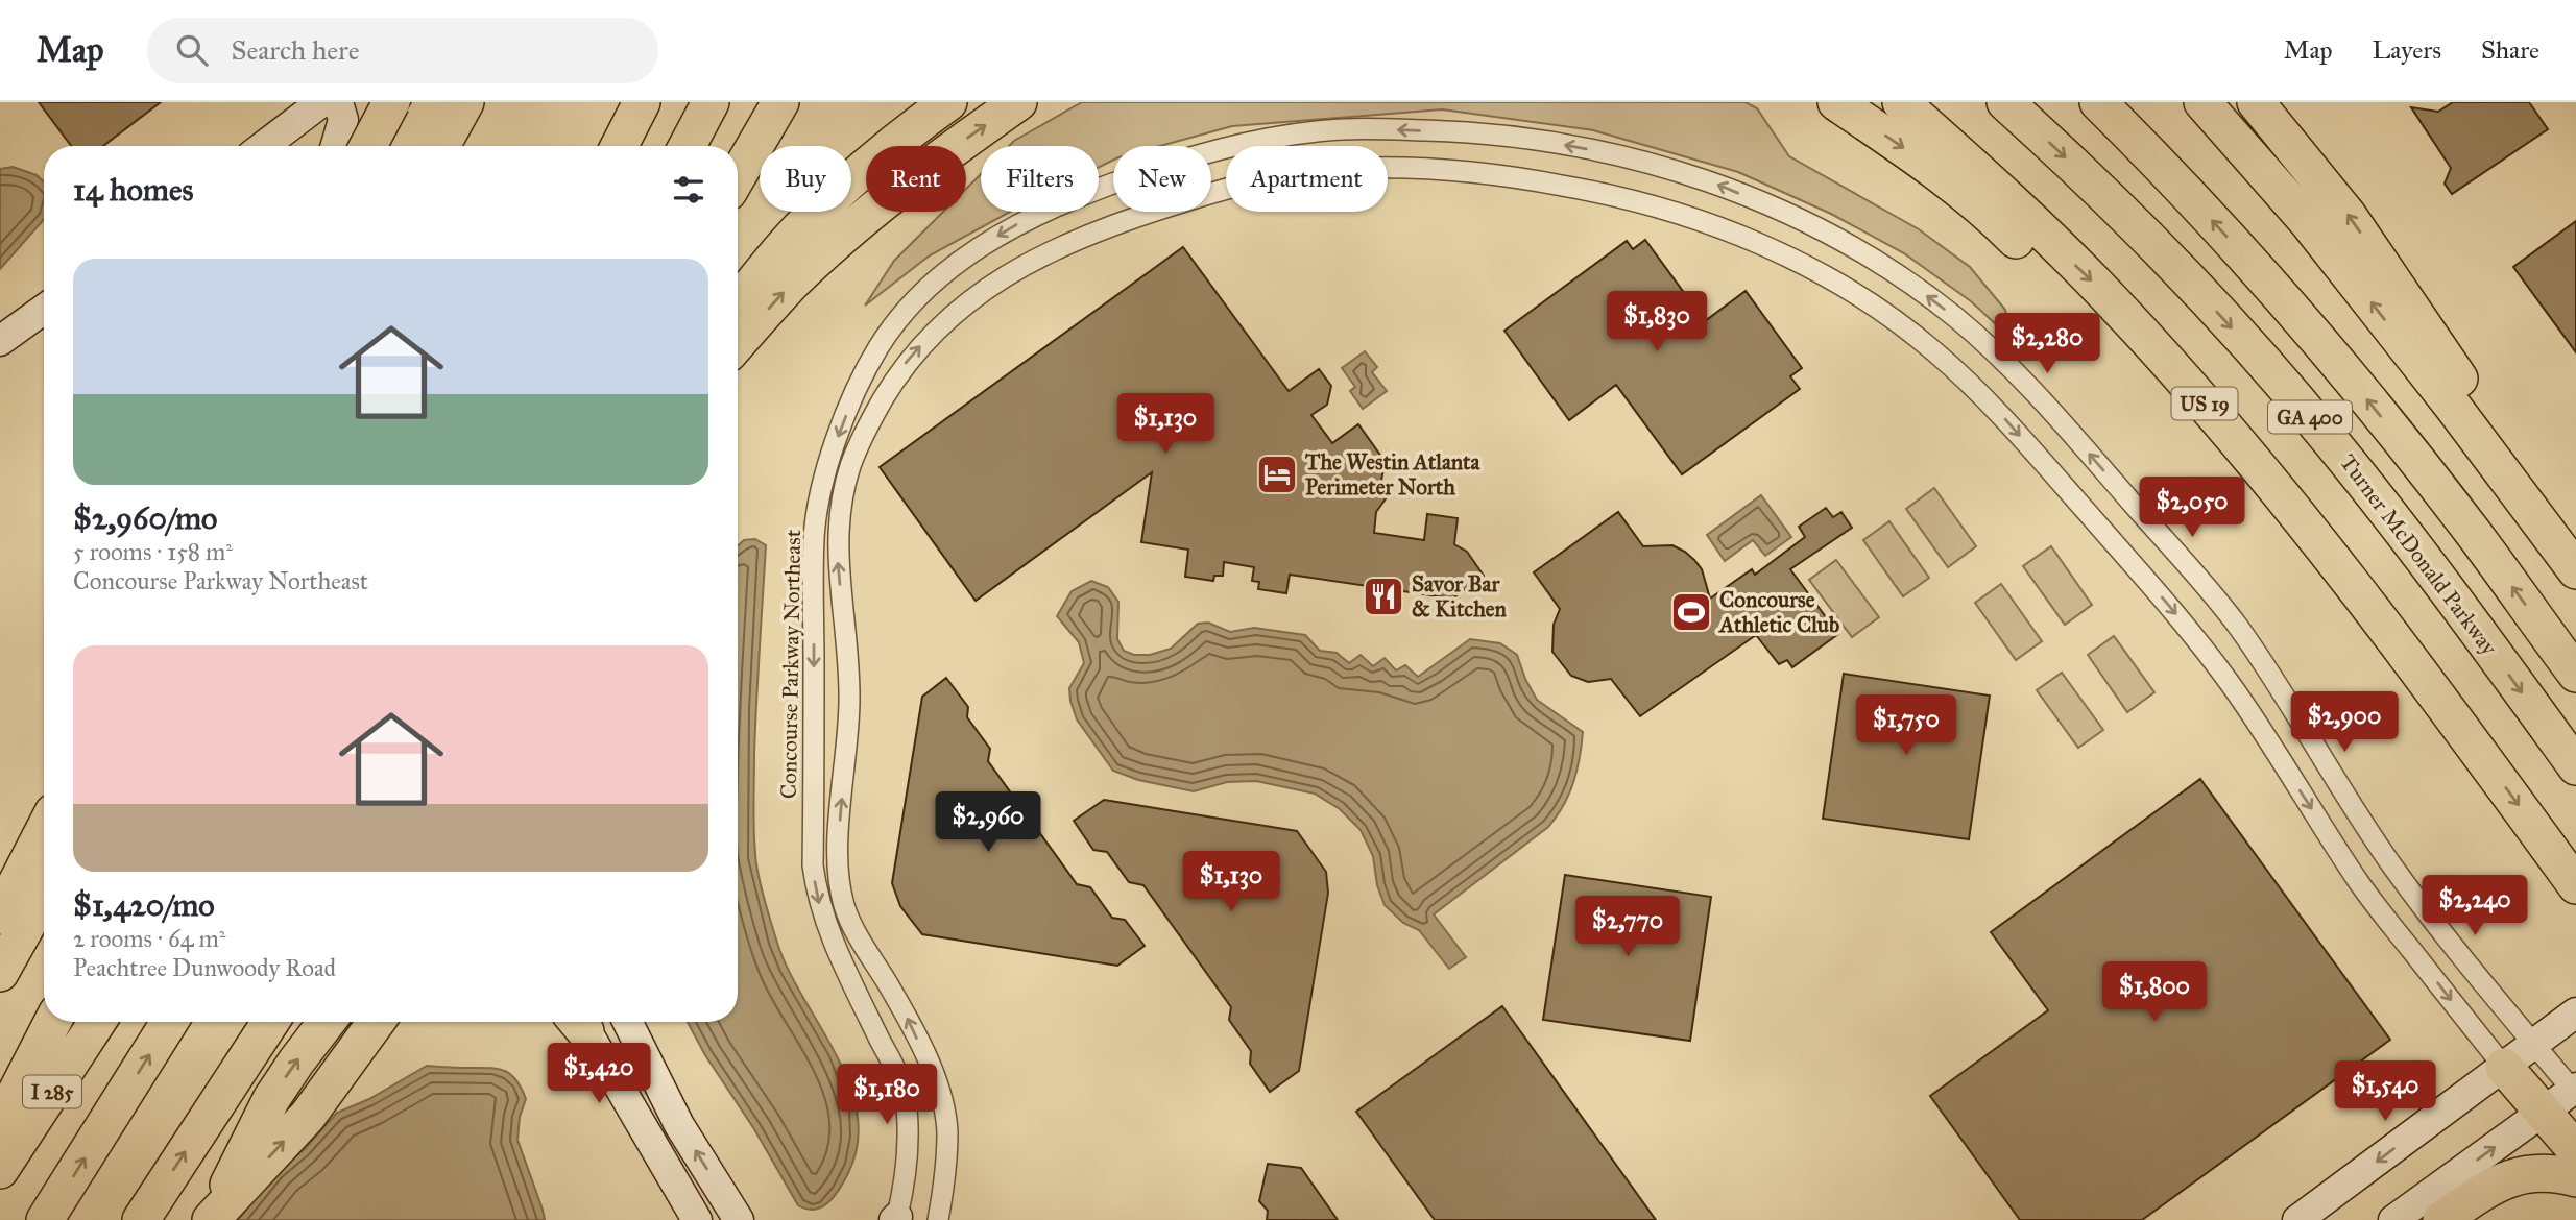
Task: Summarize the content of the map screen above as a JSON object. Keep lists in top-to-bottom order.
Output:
{
  "streets": {
    "highway": [
      "US 19",
      "GA 400",
      "Turner McDonald Parkway",
      "I 285"
    ],
    "street": ["Concourse Parkway Northeast"]
  },
  "places": {
    "hotel": ["The Westin Atlanta Perimeter North"],
    "restaurant": ["Savor Bar & Kitchen"],
    "sports": ["Concourse Athletic Club"]
  },
  "page": {
    "header": "Map",
    "search": "Search here",
    "nav": ["Map", "Layers", "Share"],
    "chip": [
      "Buy",
      "Rent",
      "Filters",
      "New",
      "Apartment"
    ],
    "heading": "14 homes",
    "list": [
      {
        "name": "$2,960/mo",
        "note": "5 rooms · 158 m² · Concourse Parkway Northeast"
      },
      {
        "name": "$1,420/mo",
        "note": "2 rooms · 64 m² · Peachtree Dunwoody Road"
      }
    ],
    "price": [
      "$1,830",
      "$2,280",
      "$1,130",
      "$2,050",
      "$2,900",
      "$1,750",
      "$2,960",
      "$1,130",
      "$2,240",
      "$2,770",
      "$1,800",
      "$1,420",
      "$1,540",
      "$1,180"
    ]
  }
}
